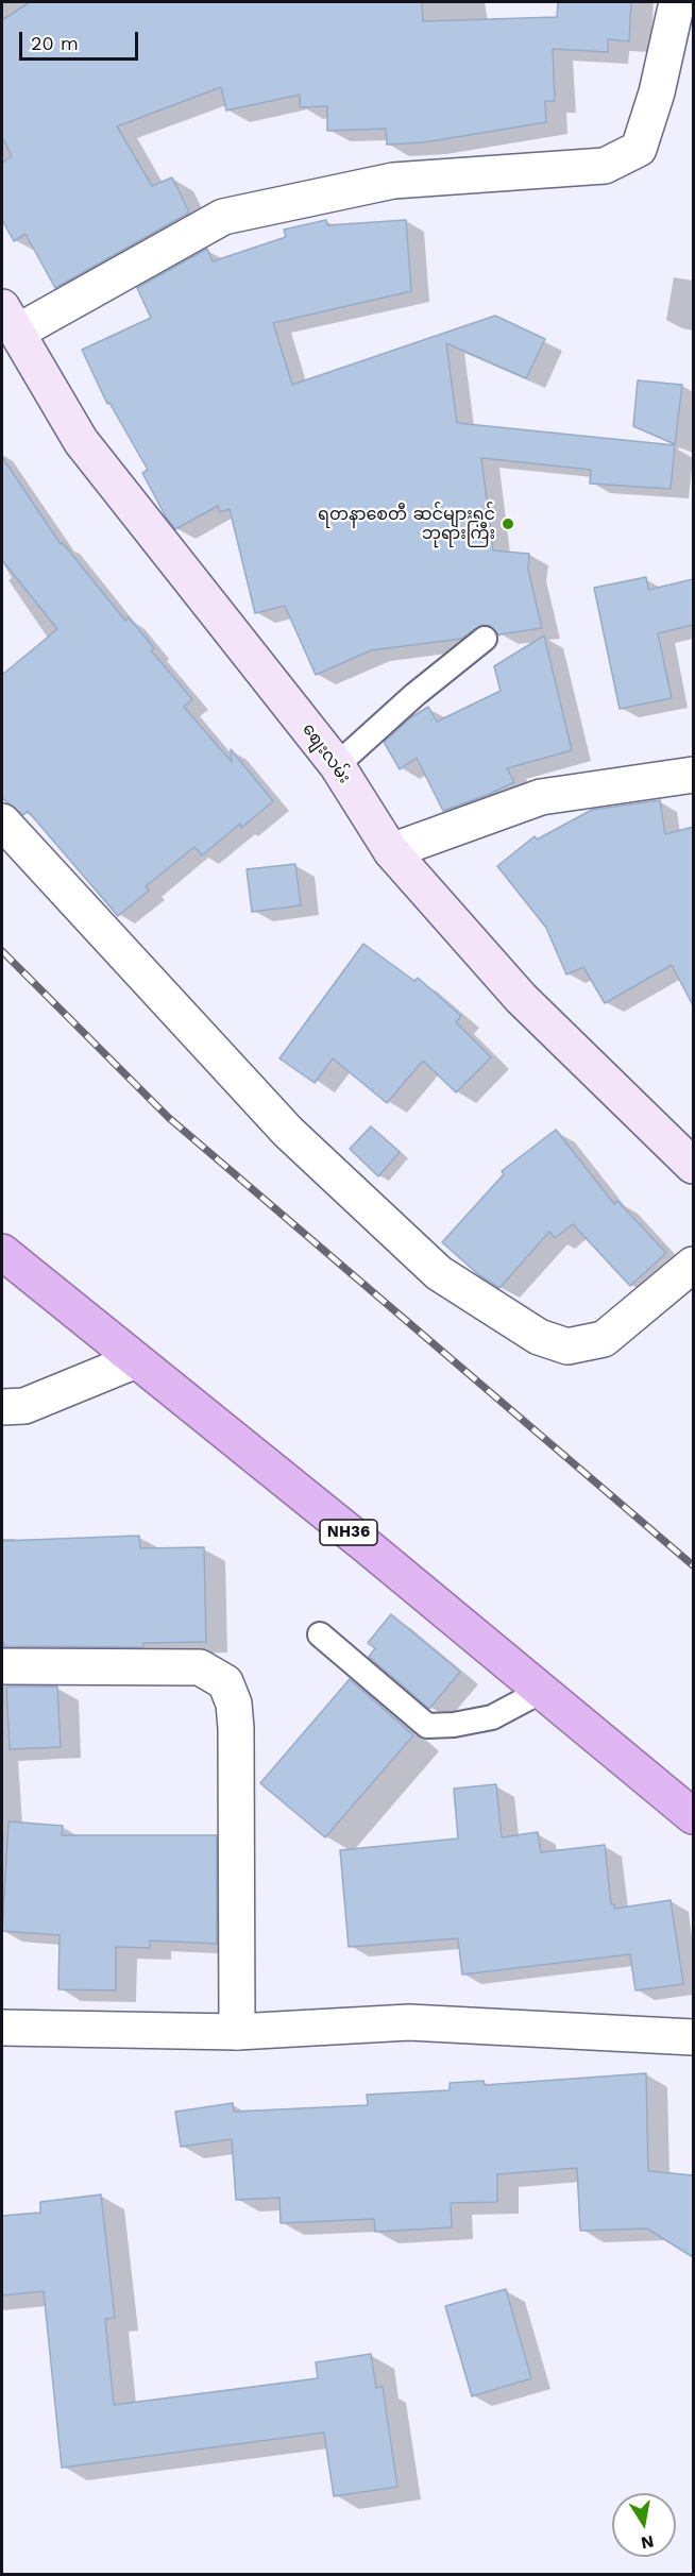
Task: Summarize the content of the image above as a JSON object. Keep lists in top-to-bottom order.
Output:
{
  "streets": {
    "highway": ["NH36"],
    "main road": ["စျေးလမ်း"]
  },
  "places": ["ရတနာစေတီ ဆင်များရှင် ဘုရားကြီး"],
  "scale_bar": "20 m",
  "north": "bottom"
}
